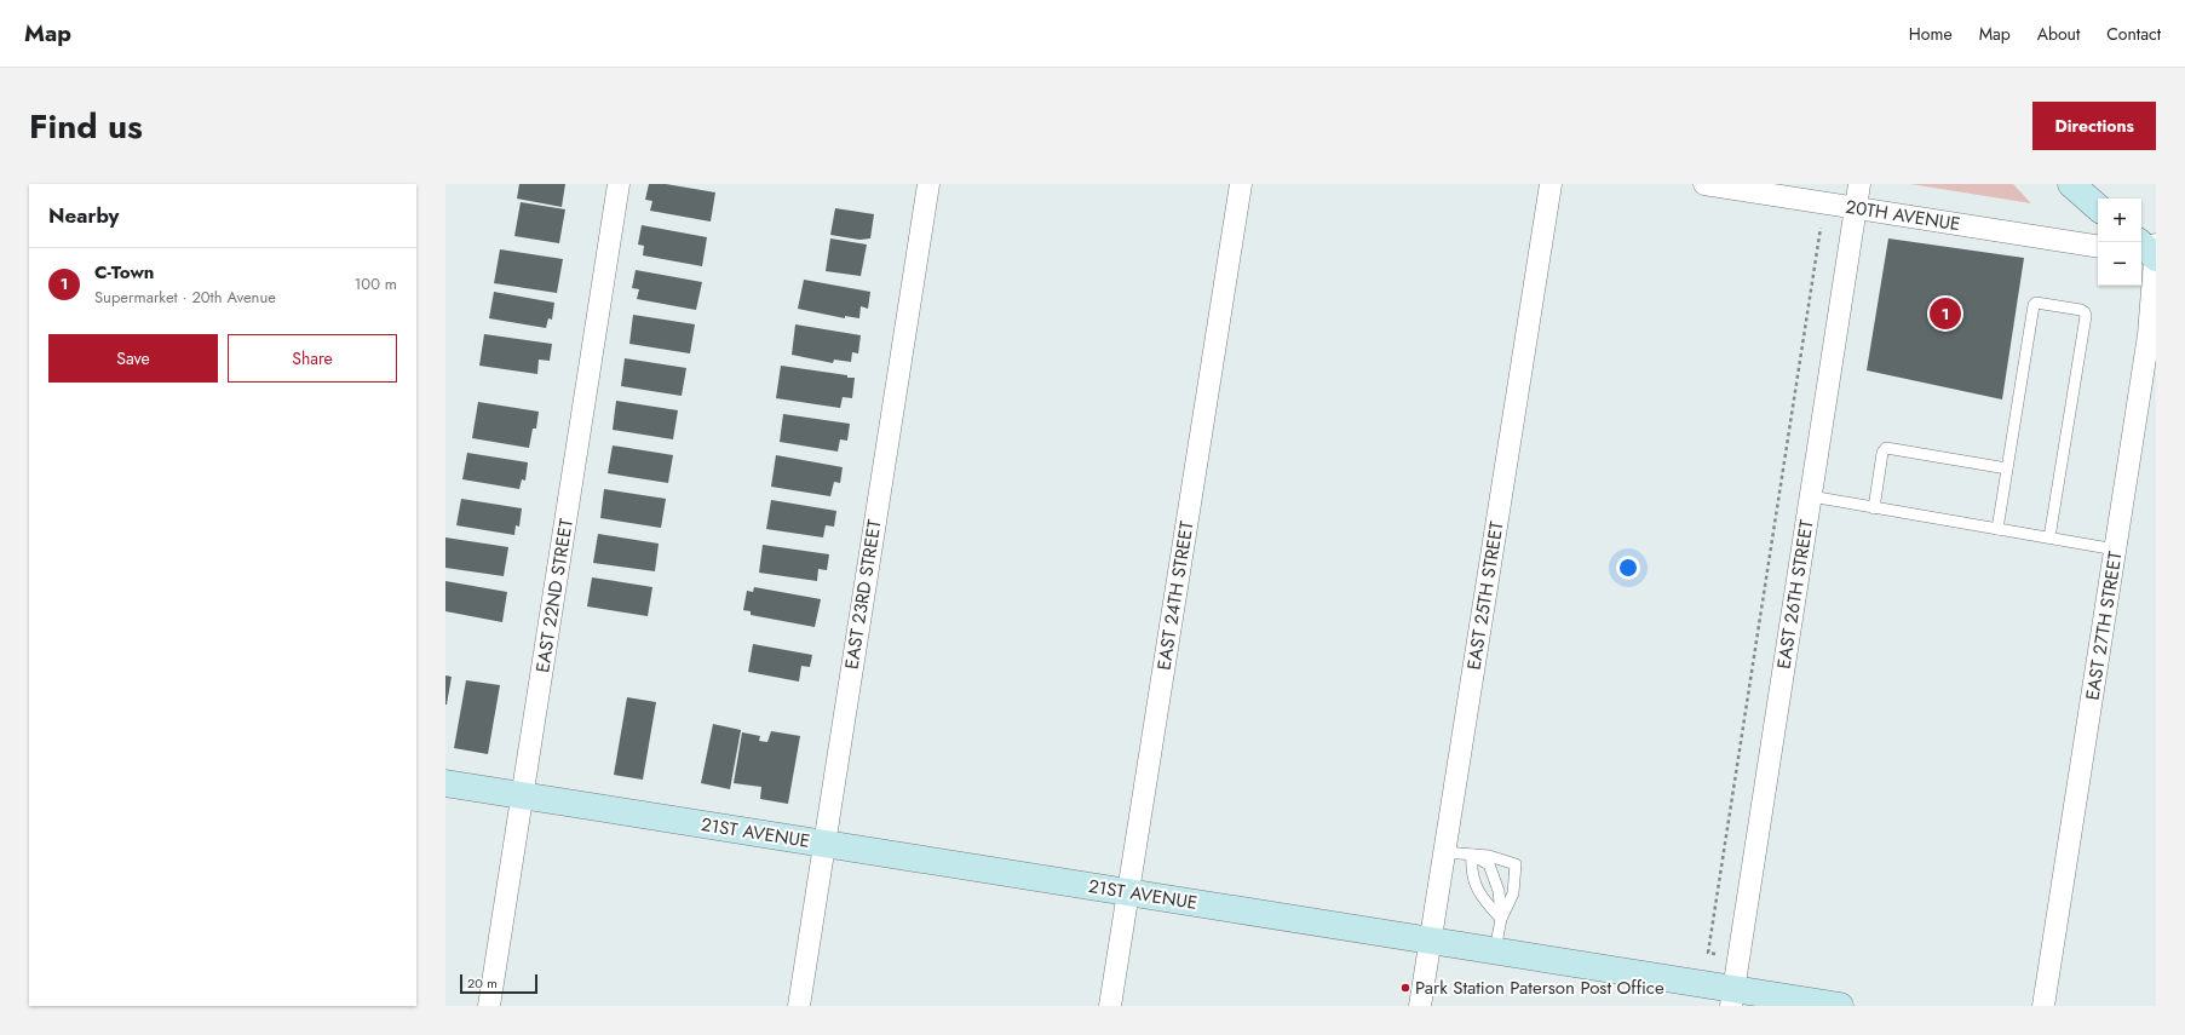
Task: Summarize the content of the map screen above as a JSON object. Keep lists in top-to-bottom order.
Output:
{
  "streets": {
    "street": [
      "20TH AVENUE",
      "EAST 23RD STREET",
      "EAST 26TH STREET",
      "EAST 22ND STREET",
      "EAST 24TH STREET",
      "EAST 25TH STREET",
      "EAST 27TH STREET",
      "21ST AVENUE"
    ]
  },
  "crossings": [
    ["20TH AVENUE", "EAST 26TH STREET"],
    ["EAST 23RD STREET", "21ST AVENUE"],
    ["EAST 26TH STREET", "21ST AVENUE"],
    ["EAST 22ND STREET", "21ST AVENUE"],
    ["EAST 24TH STREET", "21ST AVENUE"],
    ["EAST 25TH STREET", "21ST AVENUE"]
  ],
  "places": ["Park Station Paterson Post Office"],
  "scale_bar": "20 m",
  "page": {
    "header": "Map",
    "nav": [
      "Home",
      "Map",
      "About",
      "Contact"
    ],
    "title": "Find us",
    "buttons": [
      "Directions",
      ["Save", "Share"]
    ],
    "heading": "Nearby",
    "map_buttons": ["+", "−"],
    "list": [
      {
        "mark": "1",
        "name": "C-Town",
        "note": "Supermarket · 20th Avenue",
        "value": "100 m"
      }
    ],
    "pins": "1",
    "scale": "20 m"
  }
}
